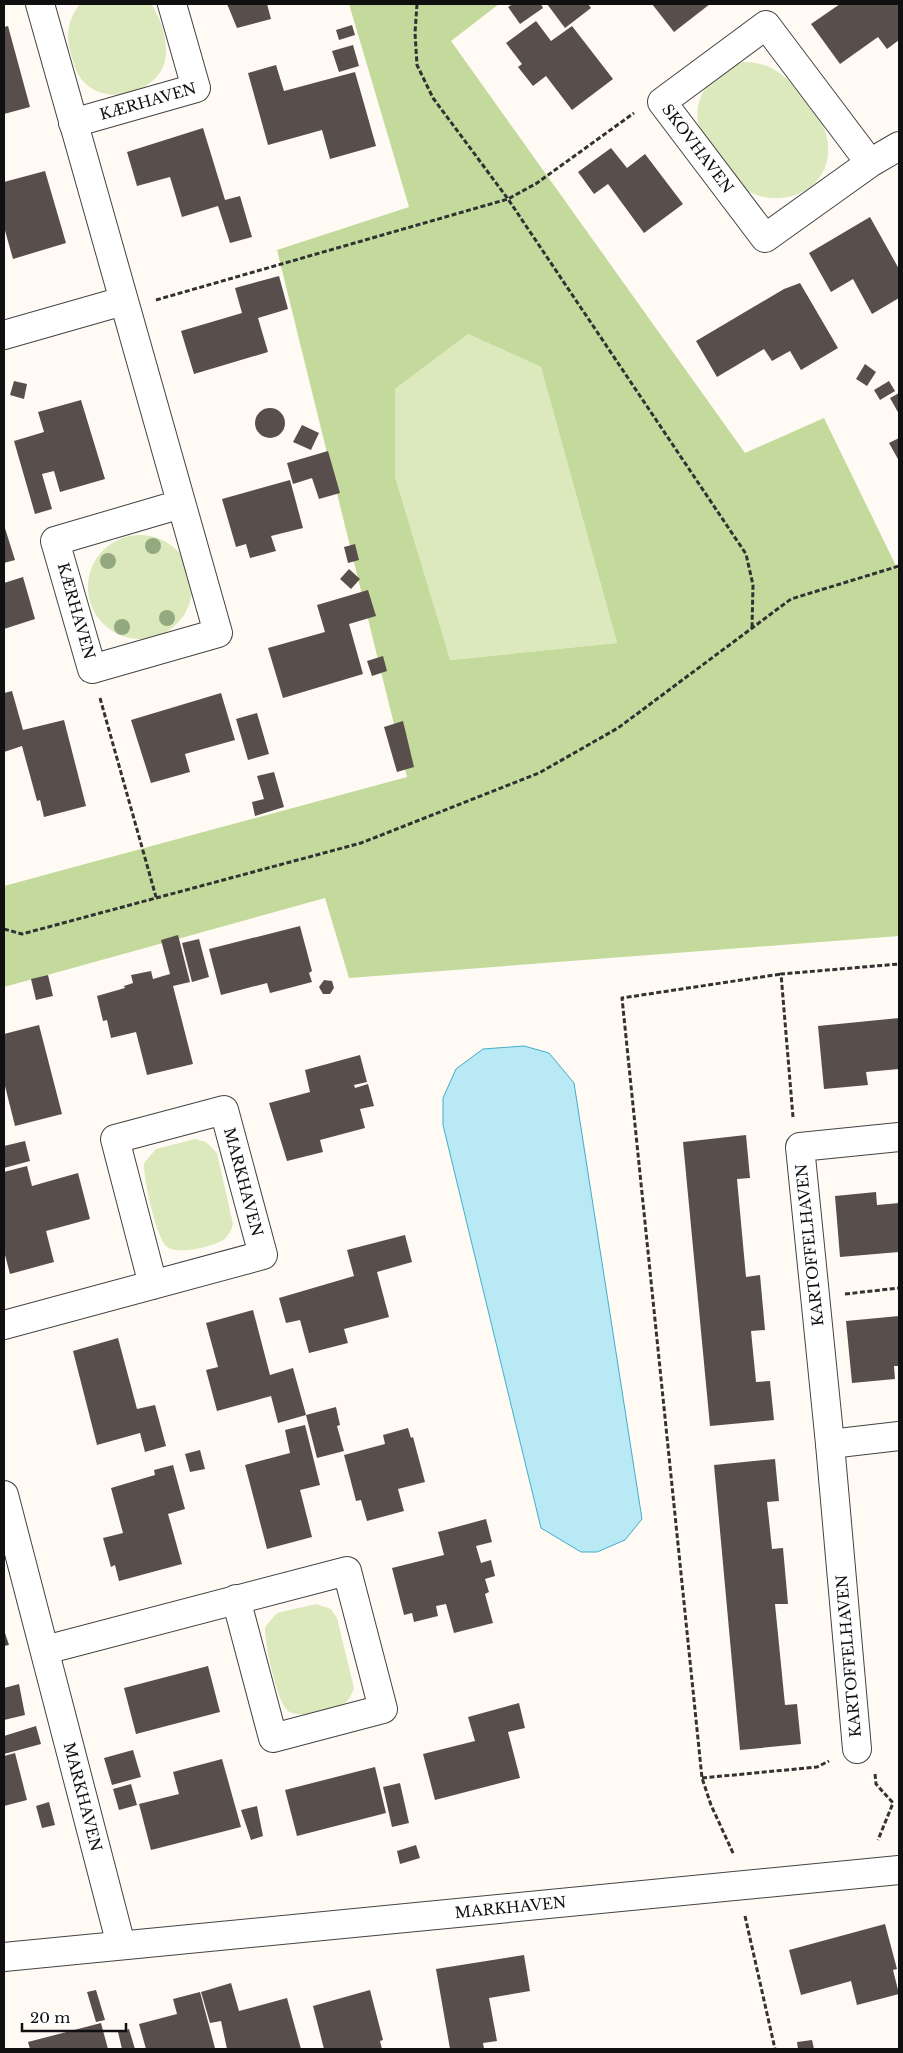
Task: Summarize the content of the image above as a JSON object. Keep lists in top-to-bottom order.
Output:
{
  "streets": {
    "street": [
      "KÆRHAVEN",
      "SKOVHAVEN",
      "MARKHAVEN",
      "KARTOFFELHAVEN"
    ]
  },
  "scale_bar": "20 m"
}
